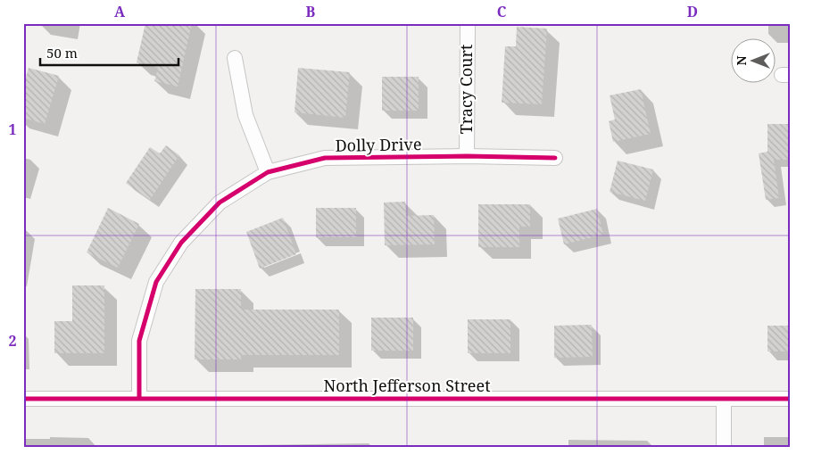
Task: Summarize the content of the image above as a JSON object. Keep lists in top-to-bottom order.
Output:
{
  "streets": {
    "street": ["Tracy Court", "Dolly Drive", "North Jefferson Street"]
  },
  "crossings": [
    ["Tracy Court", "Dolly Drive"],
    ["Dolly Drive", "North Jefferson Street"]
  ],
  "scale_bar": "50 m",
  "north": "left",
  "grid": {
    "columns": [
      "A",
      "B",
      "C",
      "D"
    ],
    "rows": ["1", "2"]
  }
}
